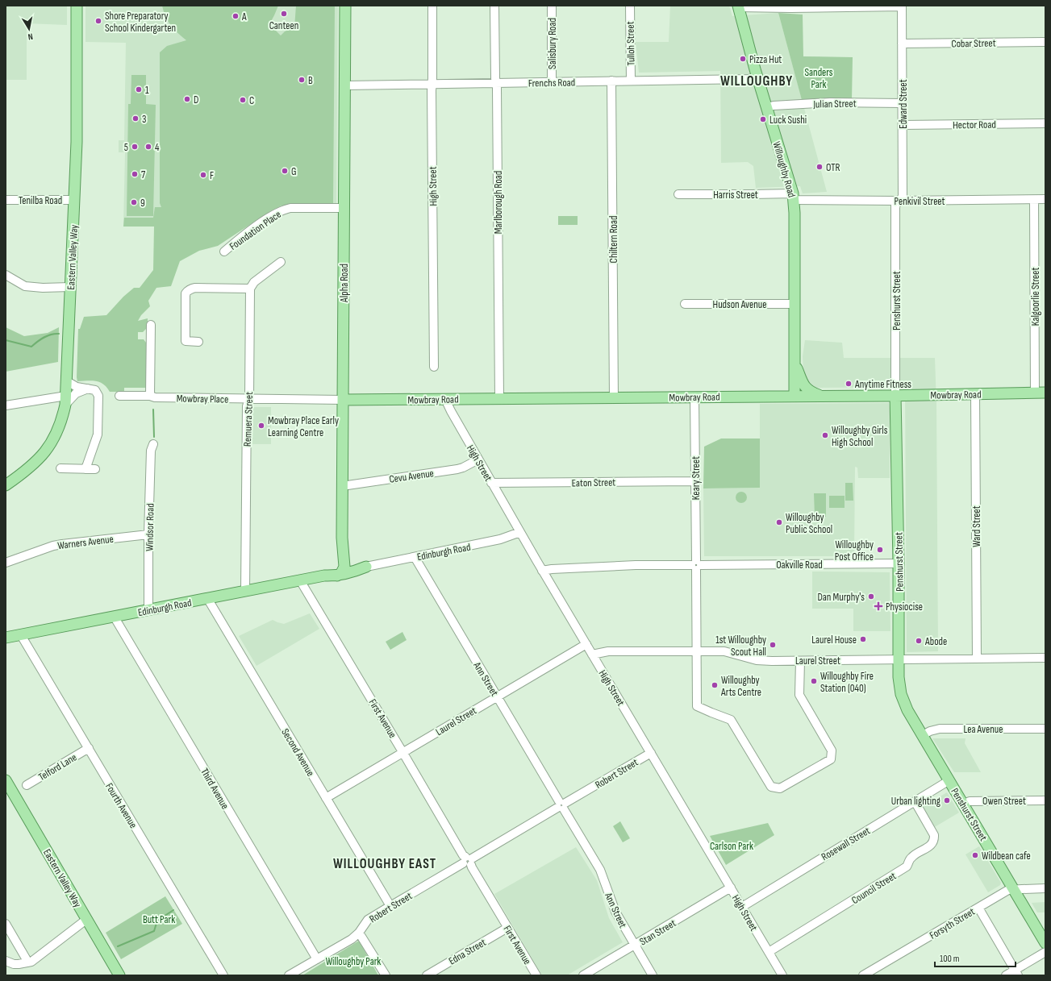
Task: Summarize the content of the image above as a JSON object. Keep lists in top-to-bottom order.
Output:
{
  "streets": {
    "main road": [
      "Willoughby Road",
      "Eastern Valley Way",
      "Alpha Road",
      "Penshurst Street",
      "Mowbray Road",
      "Edinburgh Road"
    ],
    "street": [
      "Cobar Street",
      "Salisbury Road",
      "Tulloh Street",
      "Frenchs Road",
      "Julian Street",
      "Edward Street",
      "Hector Road",
      "High Street",
      "Harris Street",
      "Tenilba Road",
      "Penkivil Street",
      "Marlborough Road",
      "Foundation Place",
      "Chiltern Road",
      "Kalgoorlie Street",
      "Hudson Avenue",
      "Mowbray Place",
      "Remuera Street",
      "Cevu Avenue",
      "Keary Street",
      "Eaton Street",
      "Ward Street",
      "Windsor Road",
      "Warners Avenue",
      "Oakville Road",
      "Laurel Street",
      "Ann Street",
      "First Avenue",
      "Lea Avenue",
      "Second Avenue",
      "Telford Lane",
      "Robert Street",
      "Third Avenue",
      "Owen Street",
      "Fourth Avenue",
      "Rosewall Street",
      "Council Street",
      "Forsyth Street",
      "Stan Street",
      "Edna Street"
    ]
  },
  "crossings": [
    ["Cobar Street", "Edward Street"],
    ["Salisbury Road", "Frenchs Road"],
    ["Tulloh Street", "Frenchs Road"],
    ["Frenchs Road", "Willoughby Road"],
    ["Frenchs Road", "High Street"],
    ["Frenchs Road", "Marlborough Road"],
    ["Frenchs Road", "Chiltern Road"],
    ["Frenchs Road", "Alpha Road"],
    ["Julian Street", "Edward Street"],
    ["Julian Street", "Willoughby Road"],
    ["Edward Street", "Hector Road"],
    ["Edward Street", "Penkivil Street"],
    ["Edward Street", "Penshurst Street"],
    ["Willoughby Road", "Harris Street"],
    ["Willoughby Road", "Penkivil Street"],
    ["Willoughby Road", "Hudson Avenue"],
    ["Willoughby Road", "Mowbray Road"],
    ["High Street", "Mowbray Road"],
    ["High Street", "Cevu Avenue"],
    ["High Street", "Eaton Street"],
    ["High Street", "Edinburgh Road"],
    ["High Street", "Oakville Road"],
    ["High Street", "Laurel Street"],
    ["High Street", "Robert Street"],
    ["High Street", "Rosewall Street"],
    ["High Street", "Council Street"],
    ["High Street", "Stan Street"],
    ["Harris Street", "Penkivil Street"],
    ["Tenilba Road", "Eastern Valley Way"],
    ["Penkivil Street", "Kalgoorlie Street"],
    ["Penkivil Street", "Penshurst Street"],
    ["Marlborough Road", "Mowbray Road"],
    ["Foundation Place", "Alpha Road"],
    ["Chiltern Road", "Mowbray Road"],
    ["Alpha Road", "Mowbray Road"],
    ["Alpha Road", "Mowbray Place"],
    ["Alpha Road", "Cevu Avenue"],
    ["Alpha Road", "Edinburgh Road"],
    ["Kalgoorlie Street", "Mowbray Road"],
    ["Penshurst Street", "Mowbray Road"],
    ["Penshurst Street", "Oakville Road"],
    ["Penshurst Street", "Laurel Street"],
    ["Penshurst Street", "Lea Avenue"],
    ["Penshurst Street", "Owen Street"],
    ["Penshurst Street", "Rosewall Street"],
    ["Penshurst Street", "Forsyth Street"],
    ["Mowbray Road", "Mowbray Place"],
    ["Mowbray Road", "Keary Street"],
    ["Mowbray Road", "Ward Street"],
    ["Mowbray Place", "Remuera Street"],
    ["Remuera Street", "Edinburgh Road"],
    ["Keary Street", "Eaton Street"],
    ["Keary Street", "Oakville Road"],
    ["Keary Street", "Laurel Street"],
    ["Ward Street", "Laurel Street"],
    ["Windsor Road", "Warners Avenue"],
    ["Windsor Road", "Edinburgh Road"],
    ["Edinburgh Road", "Ann Street"],
    ["Edinburgh Road", "First Avenue"],
    ["Edinburgh Road", "Second Avenue"],
    ["Edinburgh Road", "Third Avenue"],
    ["Edinburgh Road", "Fourth Avenue"],
    ["Laurel Street", "Ann Street"],
    ["Laurel Street", "First Avenue"],
    ["Laurel Street", "Second Avenue"],
    ["Ann Street", "Robert Street"],
    ["Ann Street", "Stan Street"],
    ["First Avenue", "Robert Street"],
    ["First Avenue", "Edna Street"],
    ["Second Avenue", "Robert Street"],
    ["Telford Lane", "Fourth Avenue"],
    ["Robert Street", "Third Avenue"],
    ["Rosewall Street", "Council Street"]
  ],
  "districts": ["WILLOUGHBY", "WILLOUGHBY EAST"],
  "parks": [
    "Sanders Park",
    "Carlson Park",
    "Butt Park",
    "Willoughby Park"
  ],
  "places": {
    "other": [
      "Canteen",
      "A",
      "Shore Preparatory School Kindergarten",
      "Pizza Hut",
      "B",
      "1",
      "D",
      "C",
      "3",
      "Luck Sushi",
      "5",
      "4",
      "OTR",
      "G",
      "7",
      "F",
      "9",
      "Anytime Fitness",
      "Mowbray Place Early Learning Centre",
      "Willoughby Girls High School",
      "Willoughby Public School",
      "Willoughby Post Office",
      "Dan Murphy's",
      "Laurel House",
      "Abode",
      "1st Willoughby Scout Hall",
      "Willoughby Fire Station (040)",
      "Willoughby Arts Centre",
      "Urban lighting",
      "Wildbean cafe"
    ],
    "health": ["Physiocise"]
  },
  "scale_bar": "100 m",
  "north": "bottom"
}
